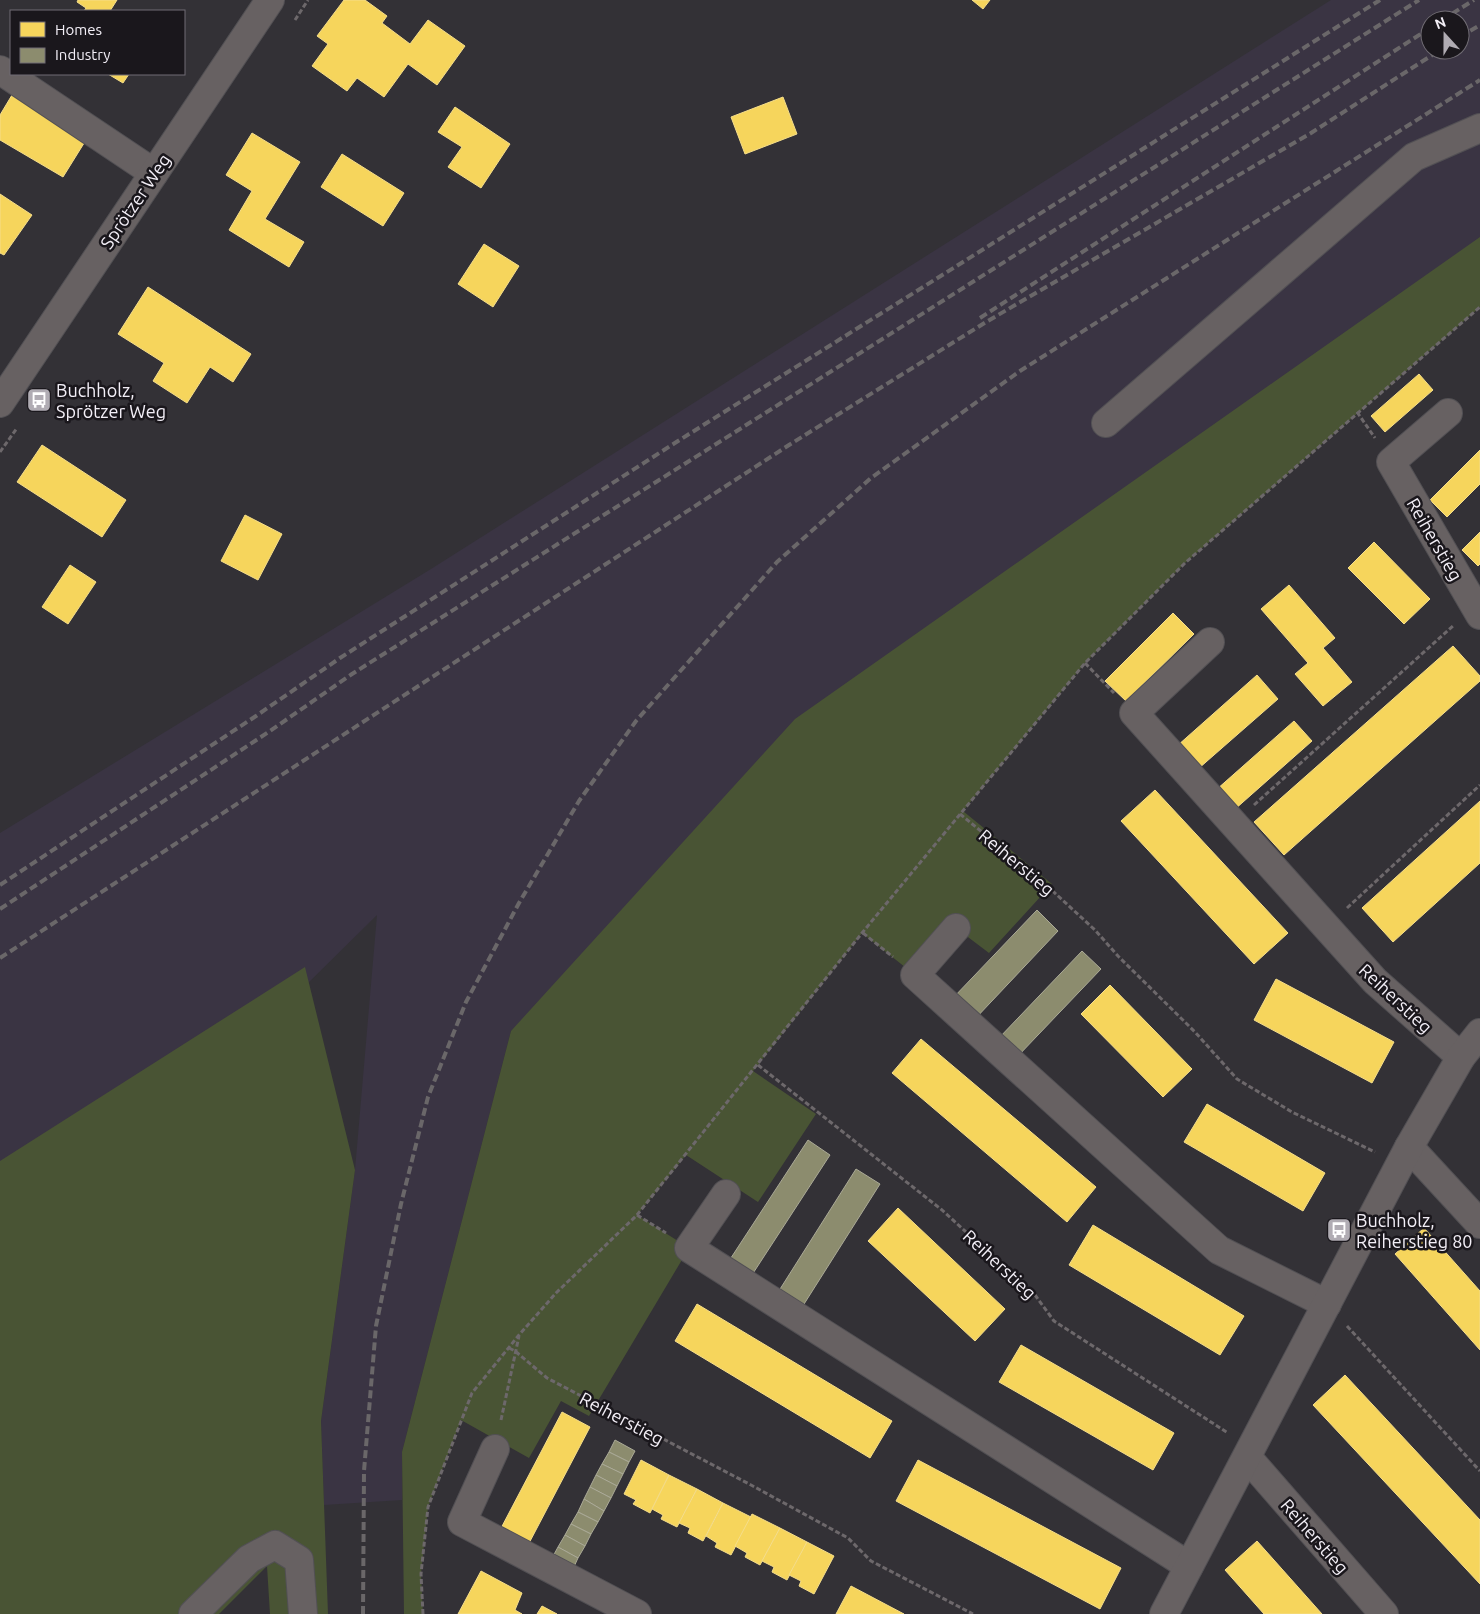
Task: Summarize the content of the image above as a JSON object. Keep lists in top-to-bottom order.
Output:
{
  "streets": {
    "street": ["Sprötzer Weg", "Reiherstieg"]
  },
  "places": {
    "bus stop": ["Buchholz, Sprötzer Weg", "Buchholz, Reiherstieg 80"]
  },
  "legend": ["Homes", "Industry"],
  "north": "top"
}
